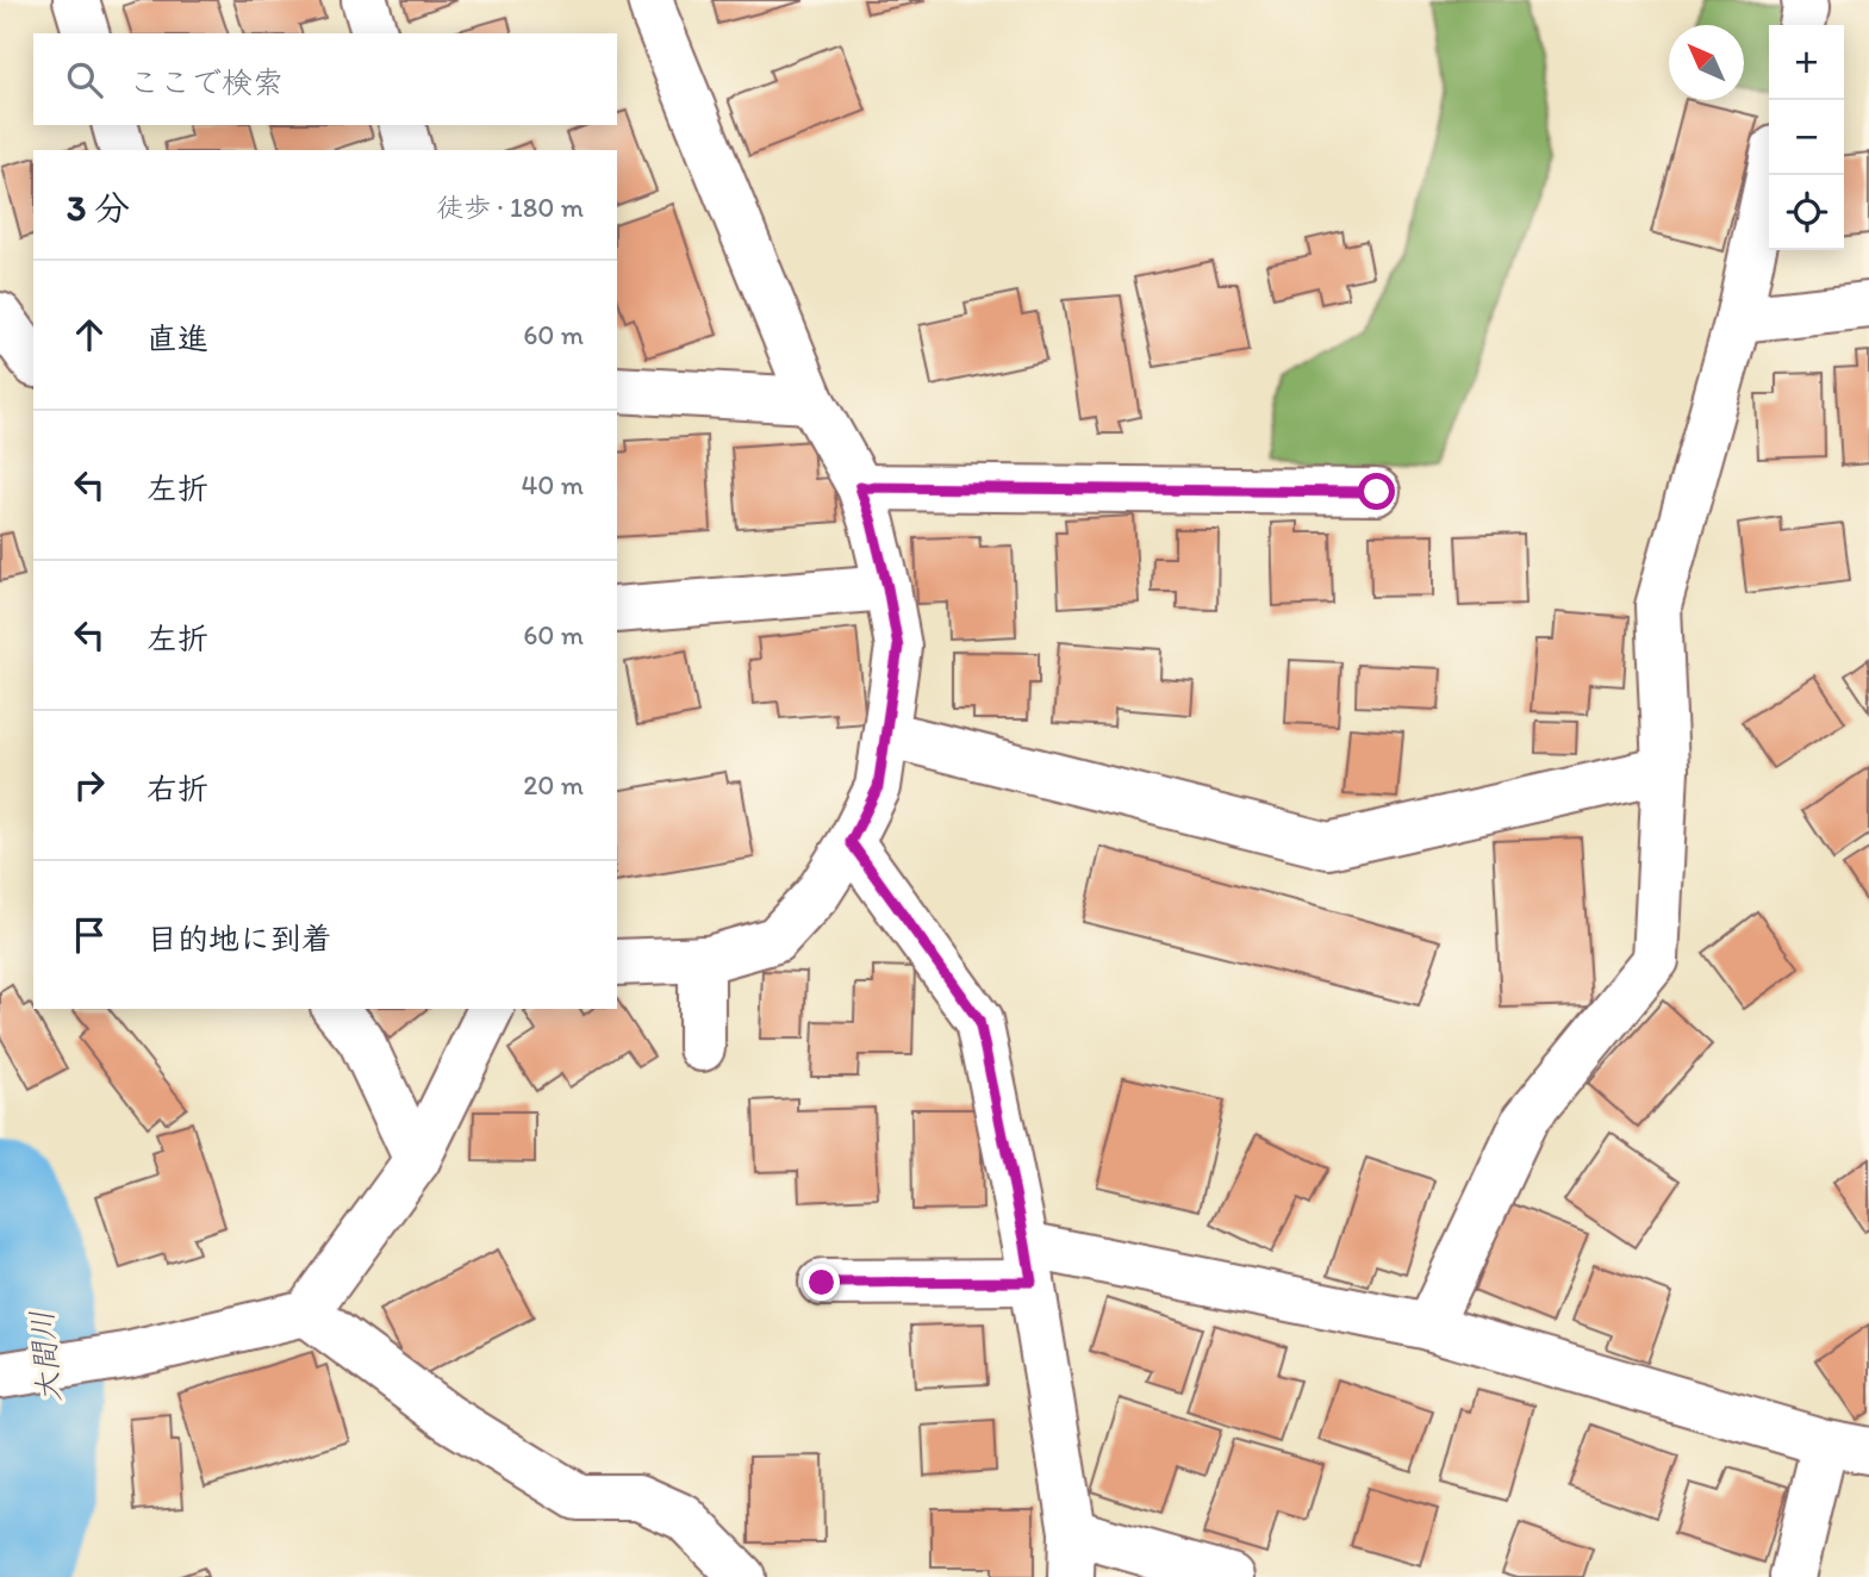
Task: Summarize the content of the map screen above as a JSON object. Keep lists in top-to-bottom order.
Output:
{
  "water": ["大間川"],
  "north": "top left",
  "page": {
    "map_buttons": ["+", "−"],
    "search": "ここで検索",
    "heading": ["3 分", "徒歩 · 180 m"],
    "list": [
      ["直進", "60 m"],
      ["左折", "40 m"],
      ["左折", "60 m"],
      ["右折", "20 m"],
      "目的地に到着"
    ]
  }
}
